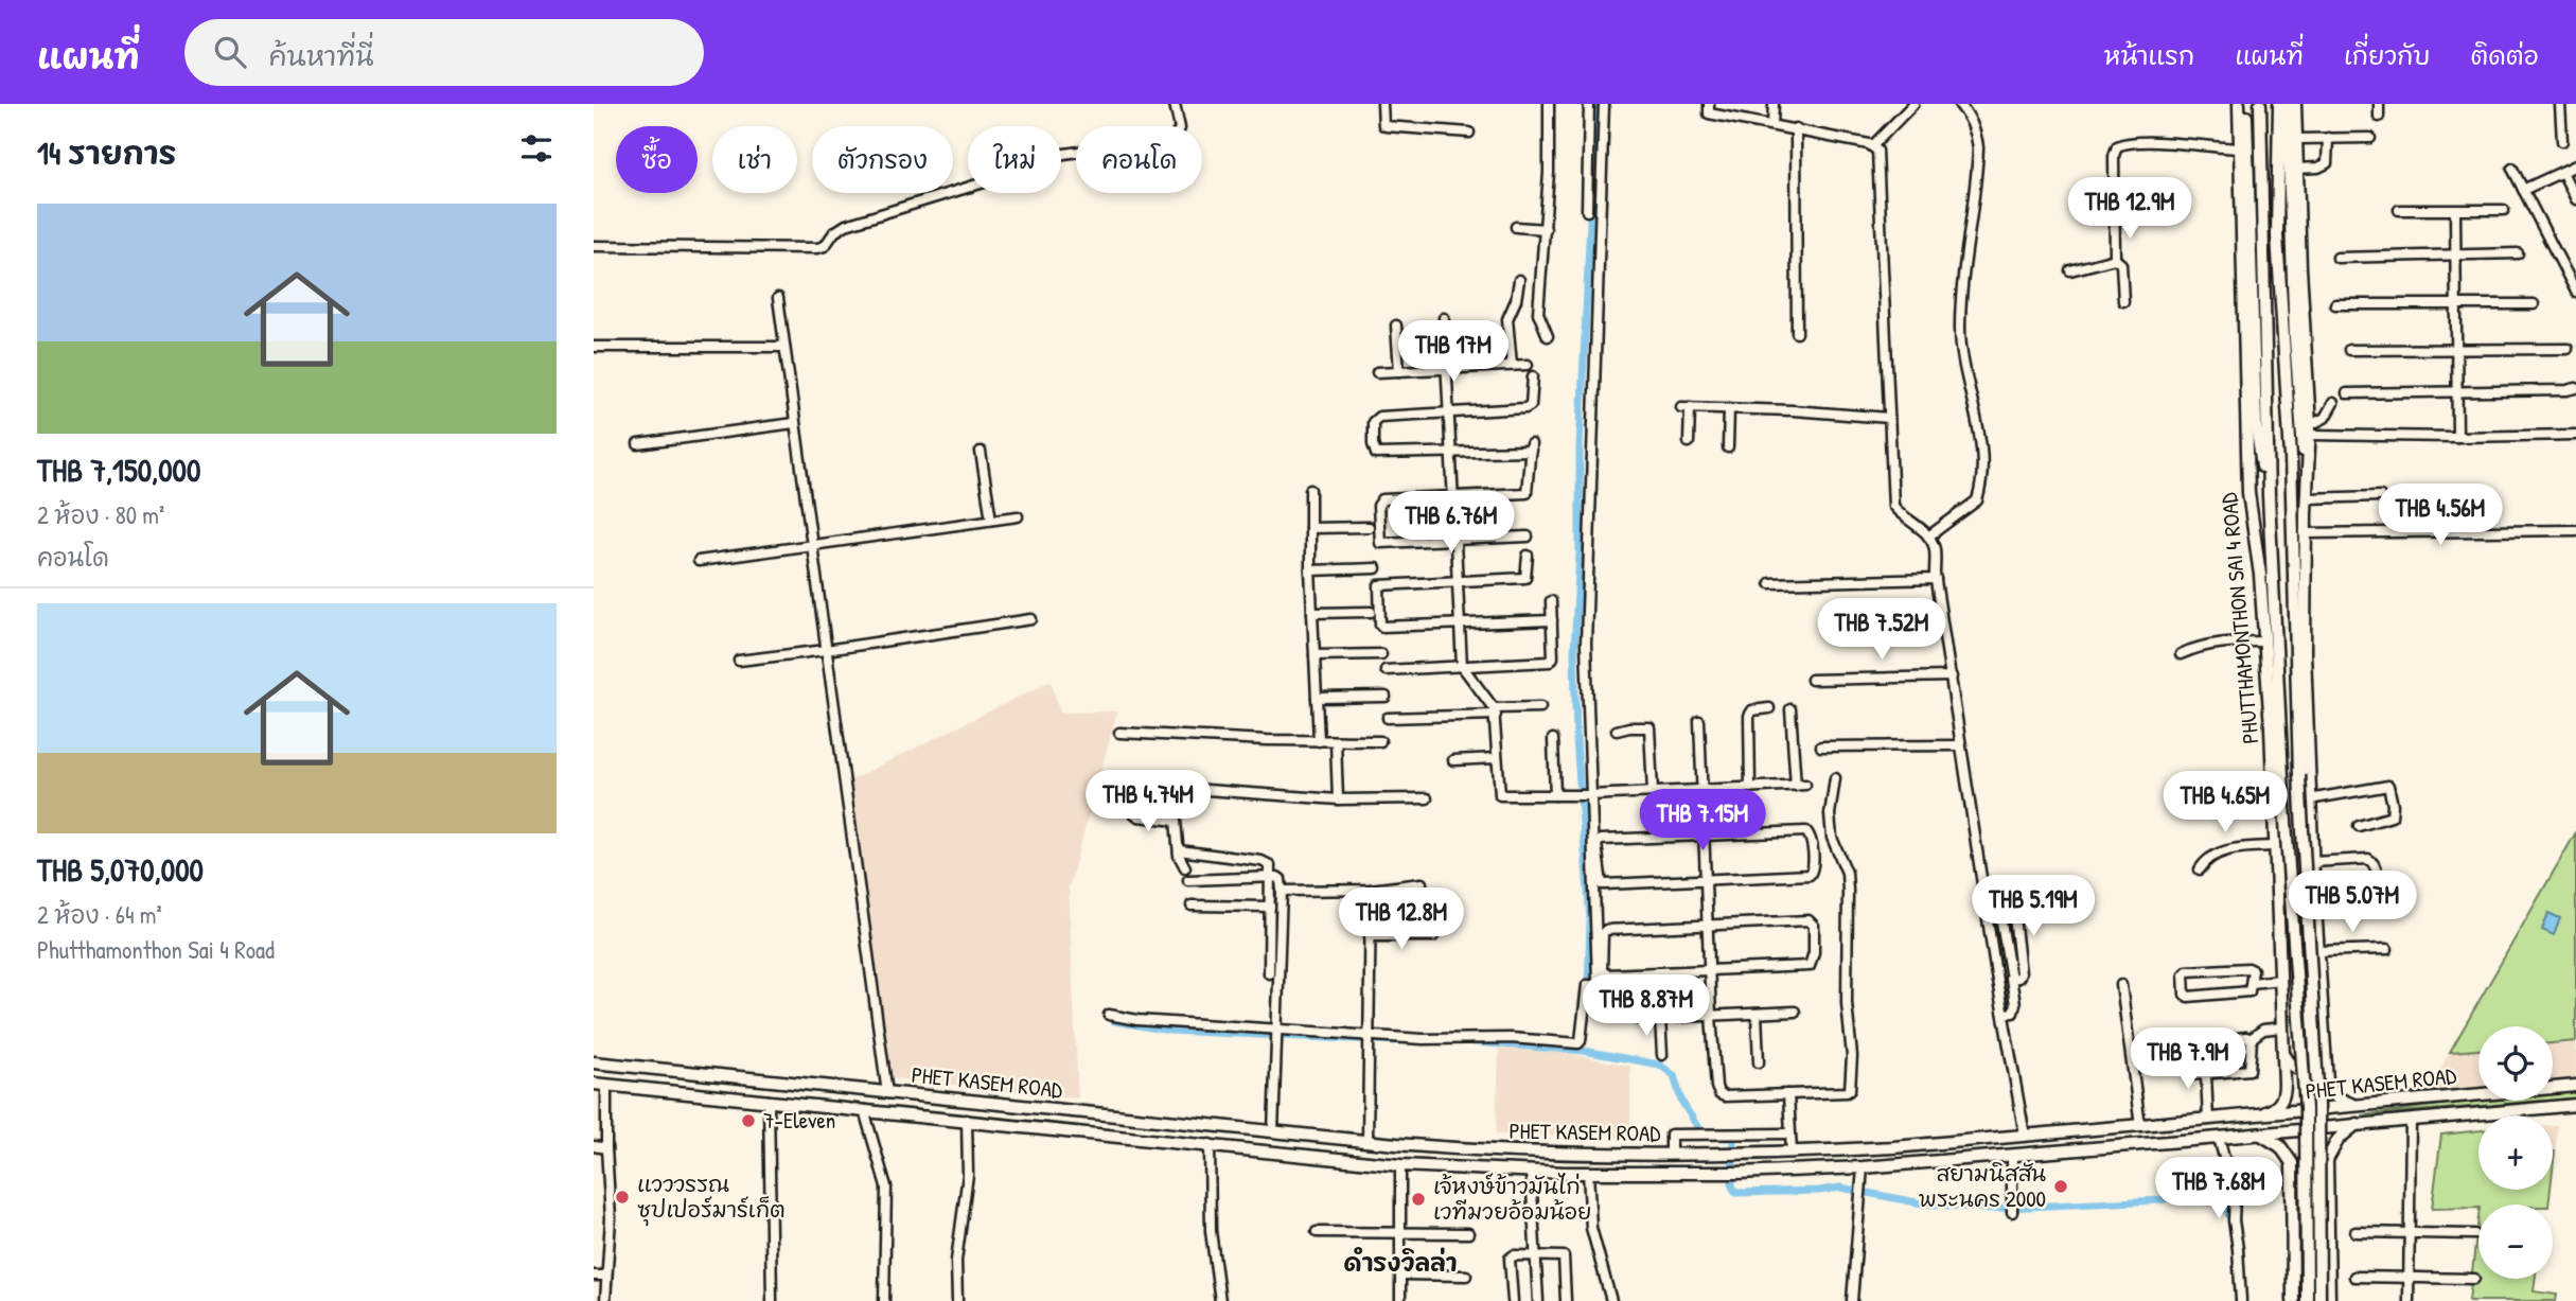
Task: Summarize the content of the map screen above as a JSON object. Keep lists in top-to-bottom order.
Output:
{
  "streets": {
    "main road": ["PHUTTHAMONTHON SAI 4 ROAD", "PHET KASEM ROAD"]
  },
  "crossings": [
    ["PHUTTHAMONTHON SAI 4 ROAD", "PHET KASEM ROAD"]
  ],
  "districts": ["ดำรงวิลล่า"],
  "places": [
    "7-Eleven",
    "สยามนิสสัน พระนคร 2000",
    "แวววรรณ ซุปเปอร์มาร์เก็ต",
    "เจ้หงษ์ข้าวมันไก่ เวทีมวยอ้อมน้อย"
  ],
  "page": {
    "header": "แผนที่",
    "search": "ค้นหาที่นี่",
    "nav": [
      "หน้าแรก",
      "แผนที่",
      "เกี่ยวกับ",
      "ติดต่อ"
    ],
    "heading": "14 รายการ",
    "chip": [
      "ซื้อ",
      "เช่า",
      "ตัวกรอง",
      "ใหม่",
      "คอนโด"
    ],
    "price": [
      "THB 12.9M",
      "THB 17M",
      "THB 4.56M",
      "THB 6.76M",
      "THB 7.52M",
      "THB 4.74M",
      "THB 4.65M",
      "THB 7.15M",
      "THB 5.07M",
      "THB 5.19M",
      "THB 12.8M",
      "THB 8.87M",
      "THB 7.9M",
      "THB 7.68M"
    ],
    "list": [
      {
        "name": "THB 7,150,000",
        "note": "2 ห้อง · 80 m² · คอนโด"
      },
      {
        "name": "THB 5,070,000",
        "note": "2 ห้อง · 64 m² · Phutthamonthon Sai 4 Road"
      }
    ],
    "map_buttons": ["+", "−"]
  }
}
